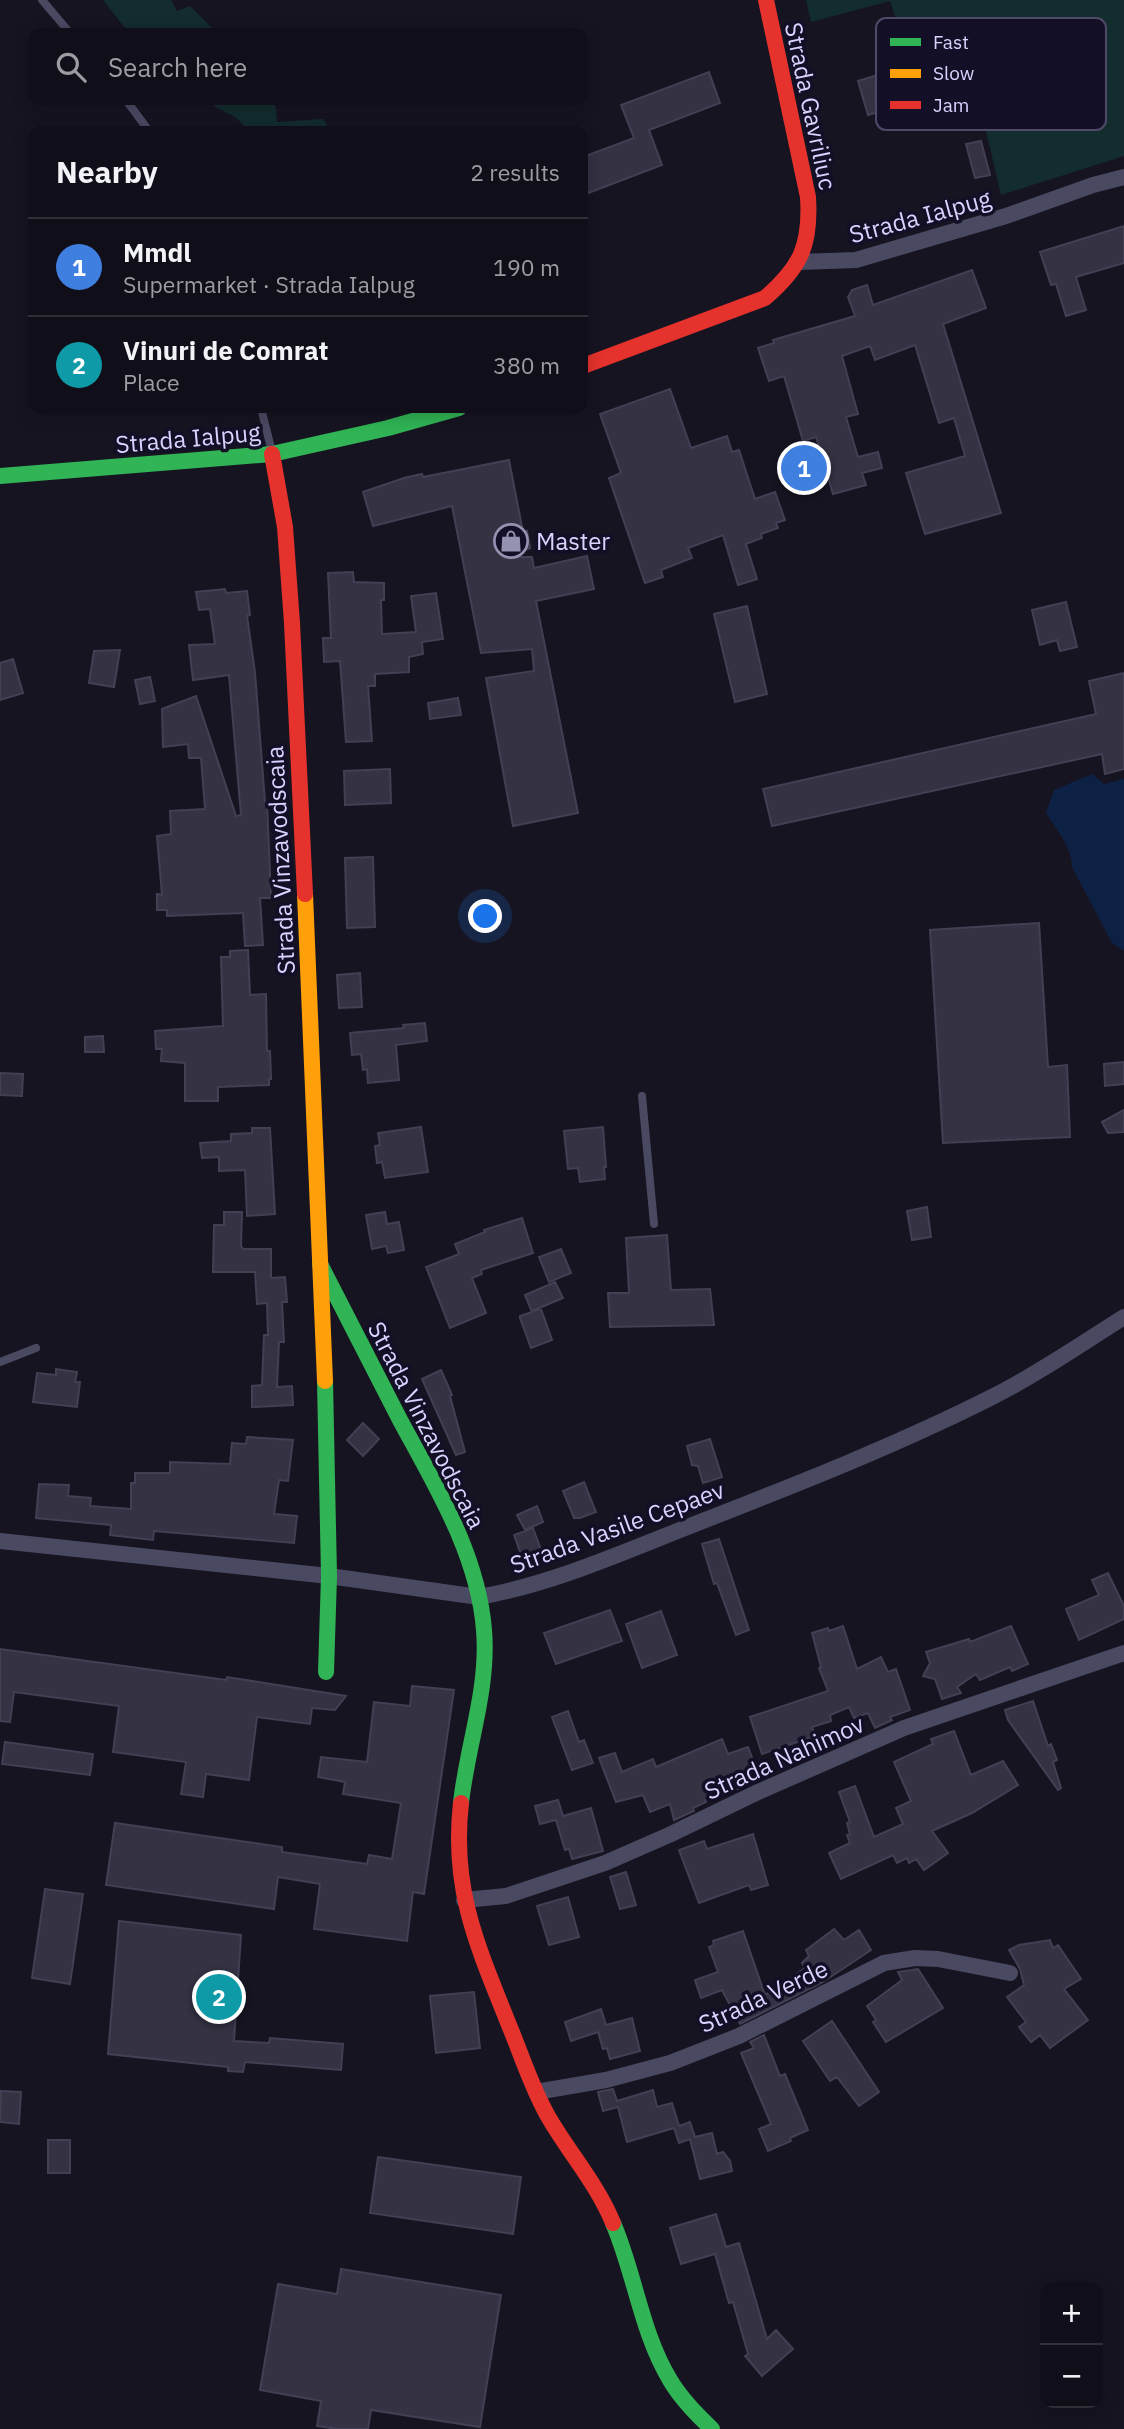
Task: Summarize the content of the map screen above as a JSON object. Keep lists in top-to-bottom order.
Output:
{
  "streets": {
    "street": [
      "Strada Gavriliuc",
      "Strada Ialpug",
      "Strada Vinzavodscaia",
      "Strada Vasile Cepaev",
      "Strada Nahimov",
      "Strada Verde"
    ]
  },
  "crossings": [
    ["Strada Gavriliuc", "Strada Ialpug"],
    ["Strada Ialpug", "Strada Vinzavodscaia"],
    ["Strada Vinzavodscaia", "Strada Vasile Cepaev"],
    ["Strada Vinzavodscaia", "Strada Nahimov"],
    ["Strada Vinzavodscaia", "Strada Verde"]
  ],
  "places": {
    "shop": ["Master"]
  },
  "legend": ["Fast", "Slow", "Jam"],
  "page": {
    "search": "Search here",
    "heading": ["Nearby", "2 results"],
    "list": [
      {
        "mark": "1",
        "name": "Mmdl",
        "note": "Supermarket · Strada Ialpug",
        "value": "190 m"
      },
      {
        "mark": "2",
        "name": "Vinuri de Comrat",
        "note": "Place",
        "value": "380 m"
      }
    ],
    "pins": ["1", "2"],
    "map_buttons": ["+", "−"]
  }
}
